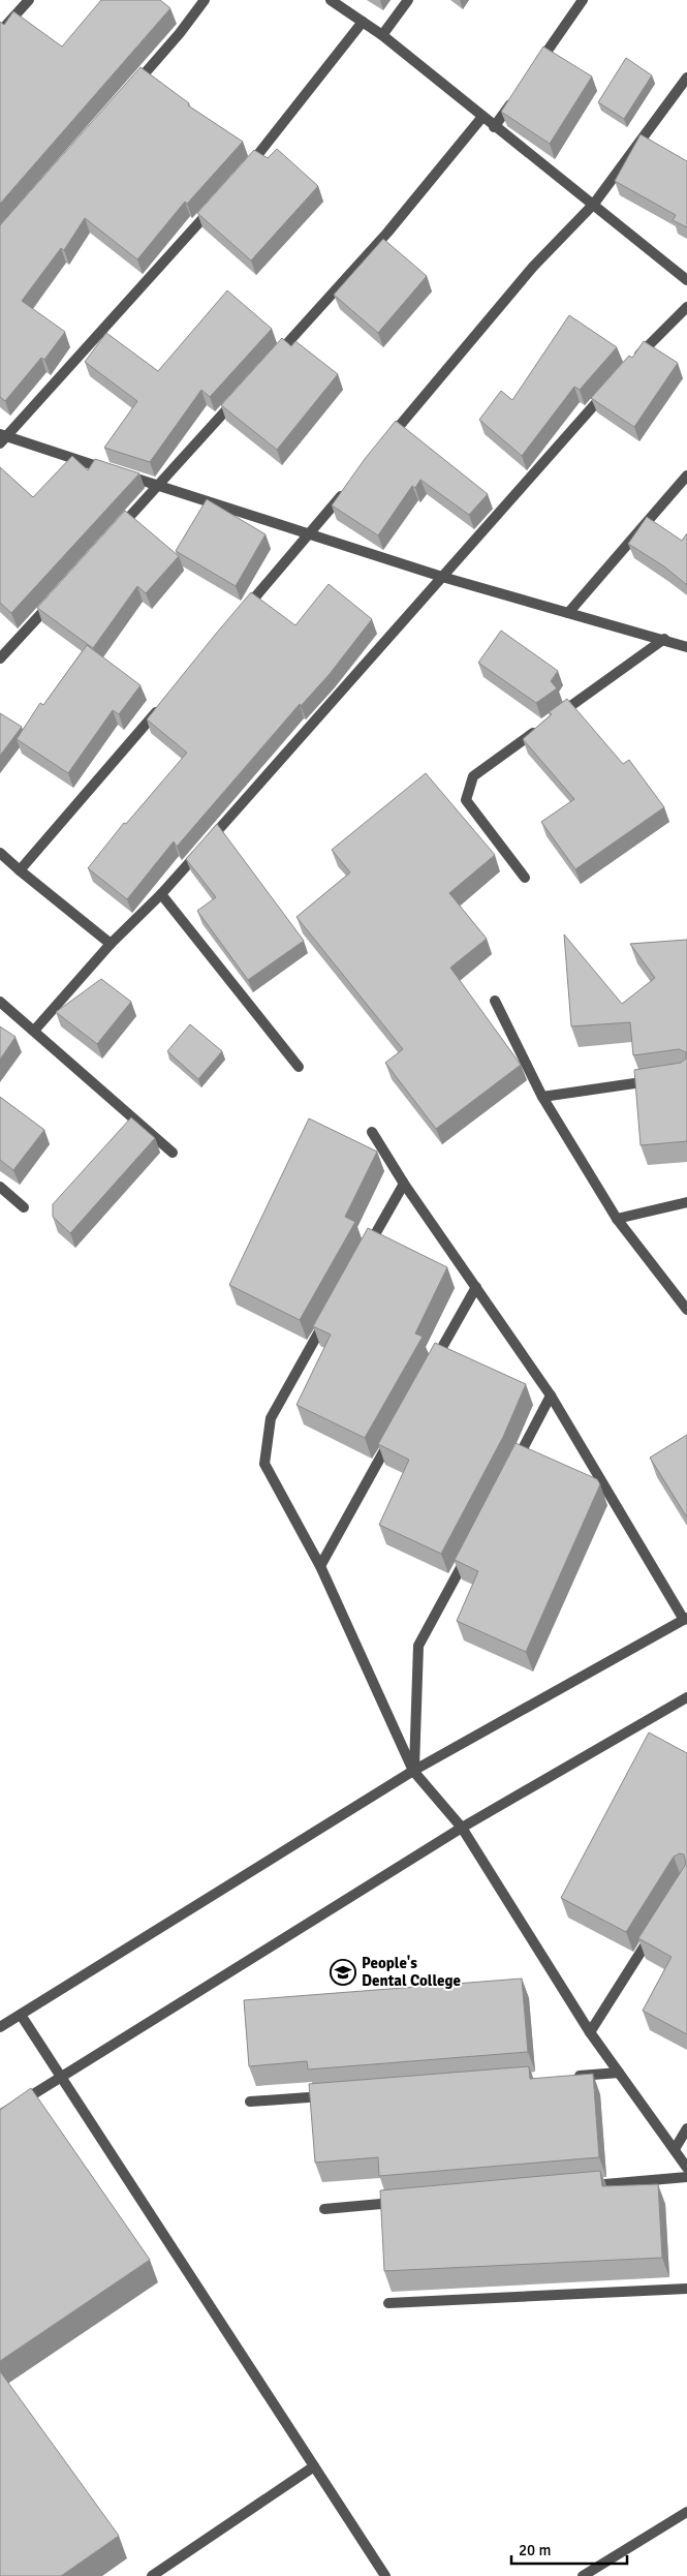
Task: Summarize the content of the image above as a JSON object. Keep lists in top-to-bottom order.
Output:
{
  "places": {
    "school or university": ["People's Dental College"]
  },
  "scale_bar": "20 m"
}
